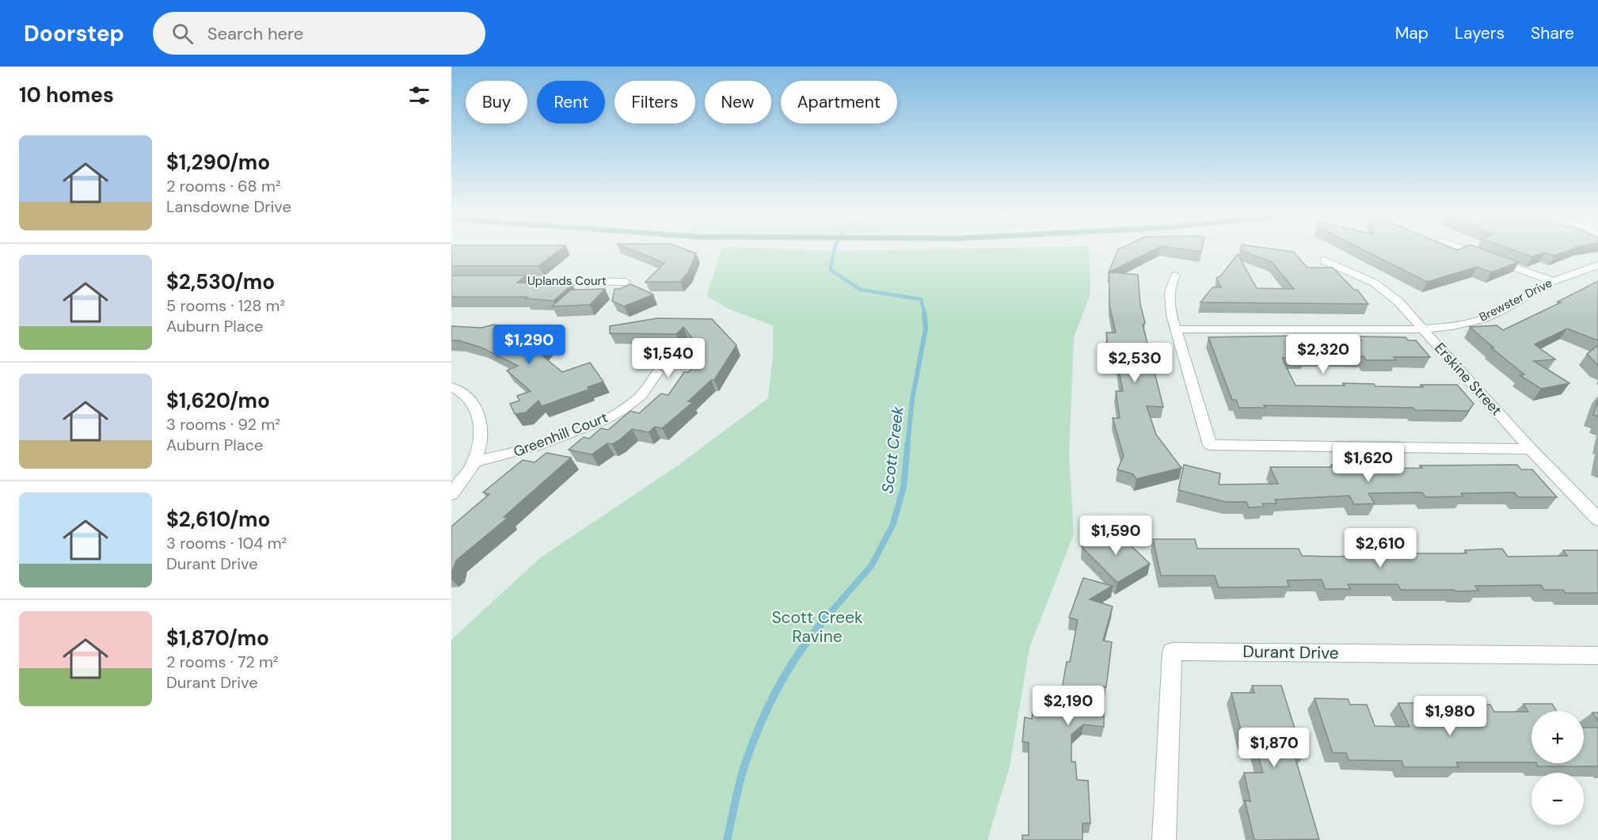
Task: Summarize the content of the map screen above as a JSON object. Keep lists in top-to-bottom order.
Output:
{
  "streets": {
    "street": [
      "Uplands Court",
      "Brewster Drive",
      "Erskine Street",
      "Greenhill Court",
      "Durant Drive"
    ]
  },
  "crossings": [
    ["Brewster Drive", "Erskine Street"]
  ],
  "water": ["Scott Creek"],
  "parks": ["Scott Creek Ravine"],
  "page": {
    "header": "Doorstep",
    "search": "Search here",
    "nav": ["Map", "Layers", "Share"],
    "heading": "10 homes",
    "chip": [
      "Buy",
      "Rent",
      "Filters",
      "New",
      "Apartment"
    ],
    "list": [
      {
        "name": "$1,290/mo",
        "note": "2 rooms · 68 m² · Lansdowne Drive"
      },
      {
        "name": "$2,530/mo",
        "note": "5 rooms · 128 m² · Auburn Place"
      },
      {
        "name": "$1,620/mo",
        "note": "3 rooms · 92 m² · Auburn Place"
      },
      {
        "name": "$2,610/mo",
        "note": "3 rooms · 104 m² · Durant Drive"
      },
      {
        "name": "$1,870/mo",
        "note": "2 rooms · 72 m² · Durant Drive"
      }
    ],
    "price": [
      "$1,290",
      "$2,320",
      "$1,540",
      "$2,530",
      "$1,620",
      "$1,590",
      "$2,610",
      "$2,190",
      "$1,980",
      "$1,870"
    ],
    "map_buttons": ["+", "−"]
  }
}
